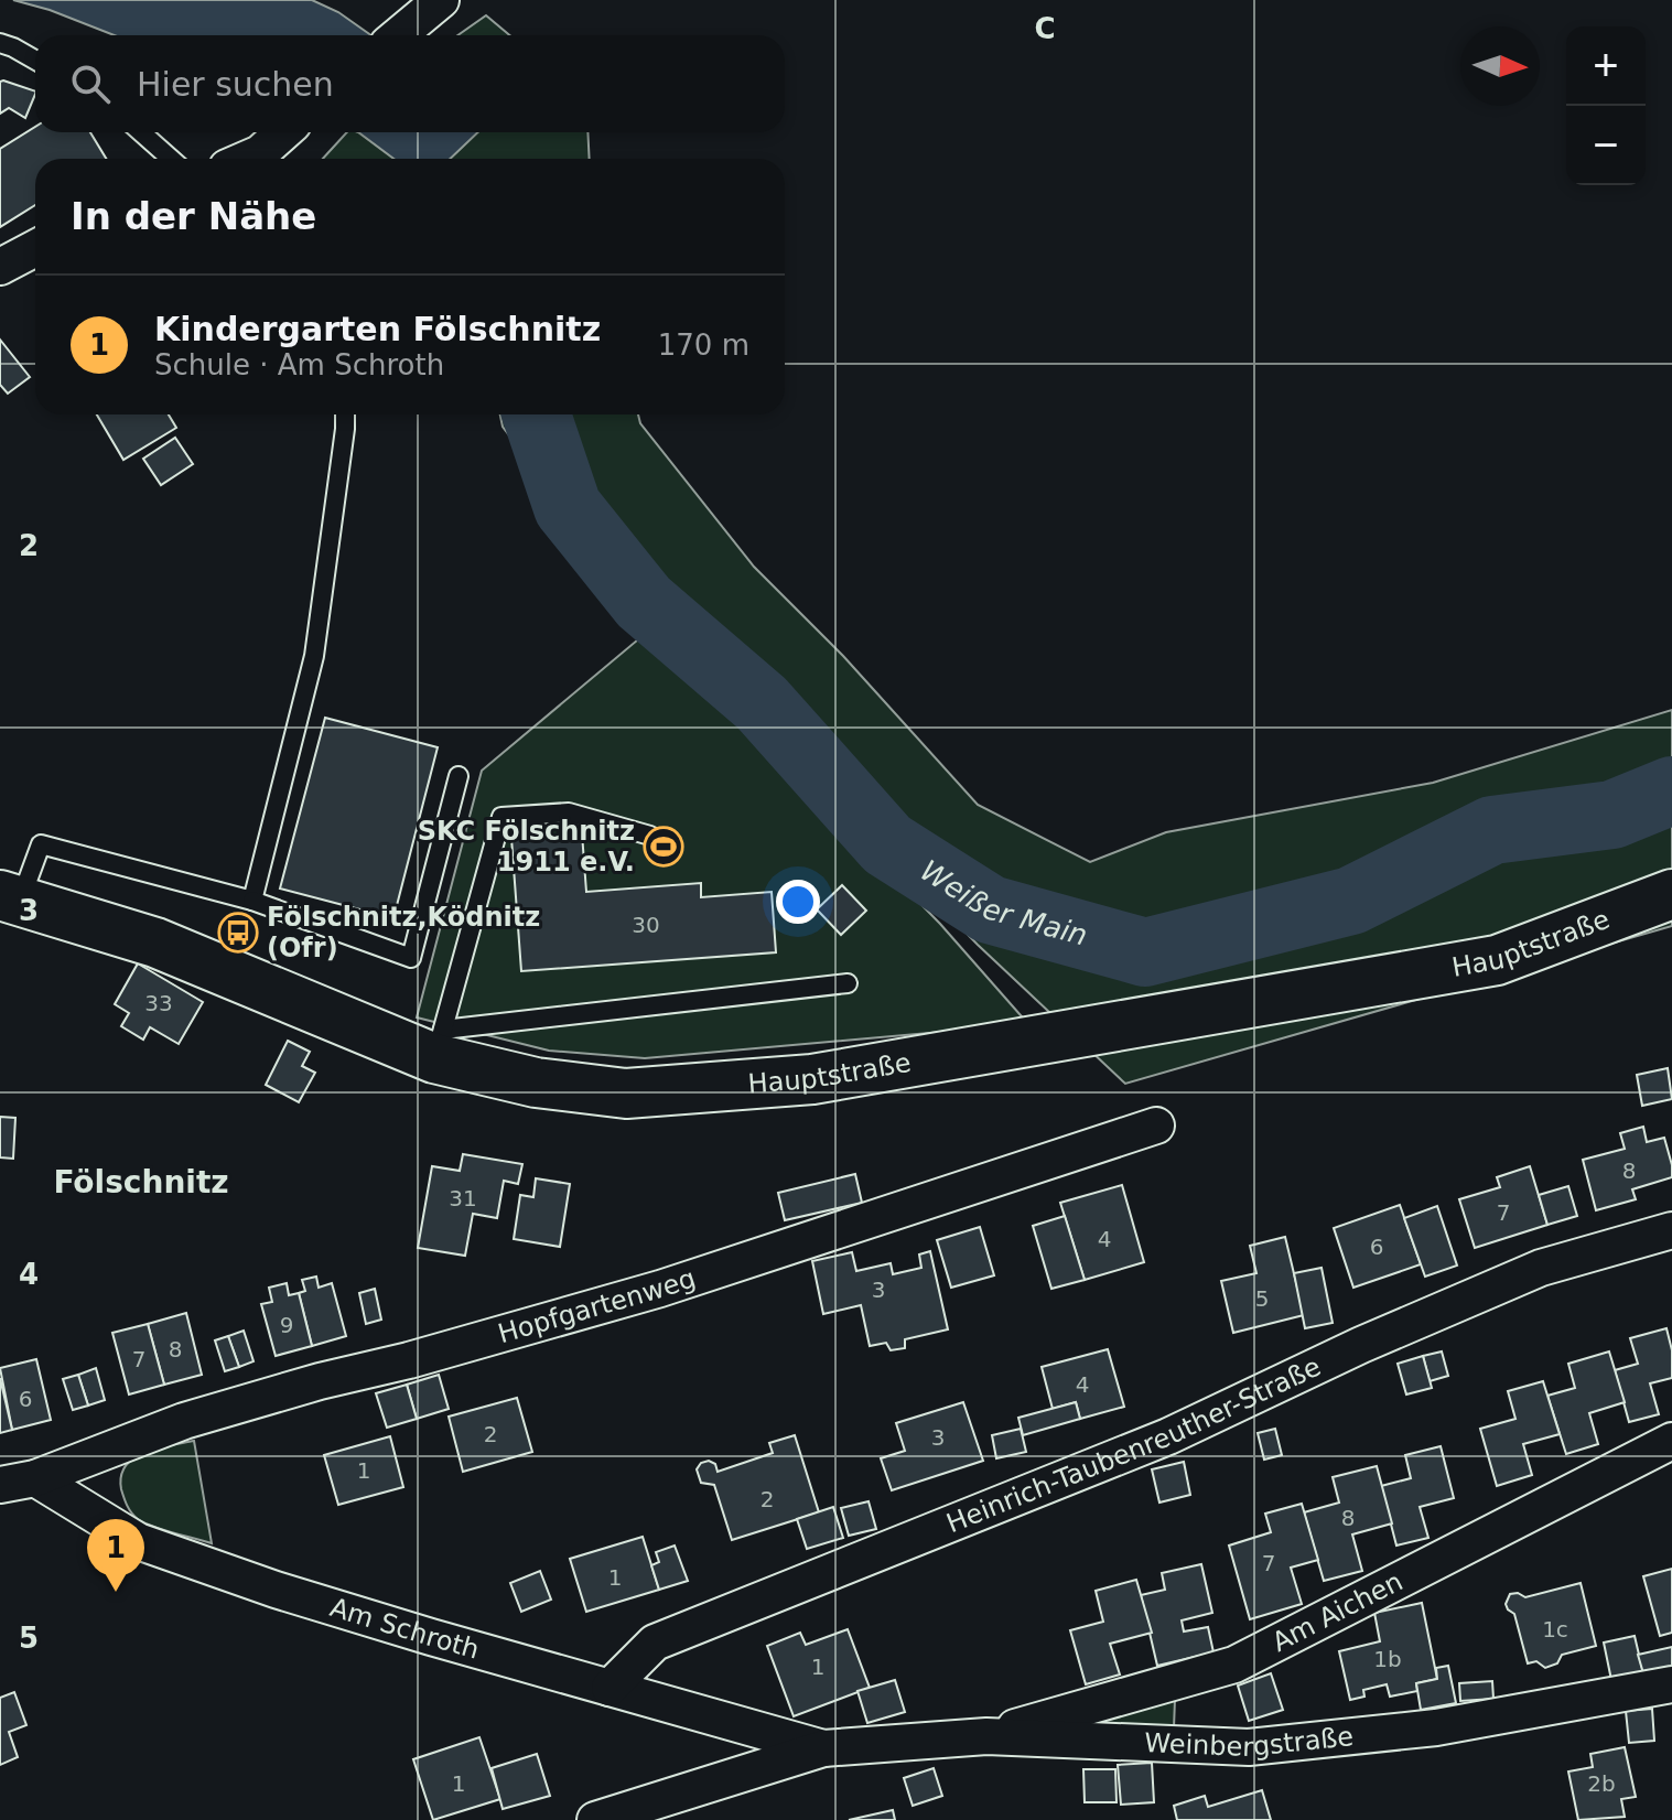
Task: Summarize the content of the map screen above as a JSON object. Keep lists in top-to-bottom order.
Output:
{
  "streets": {
    "main road": ["Hauptstraße"],
    "street": [
      "Hopfgartenweg",
      "Heinrich-Taubenreuther-Straße",
      "Am Aichen",
      "Am Schroth",
      "Weinbergstraße"
    ]
  },
  "crossings": [
    ["Hopfgartenweg", "Am Schroth"],
    ["Heinrich-Taubenreuther-Straße", "Am Schroth"],
    ["Am Aichen", "Weinbergstraße"],
    ["Am Schroth", "Weinbergstraße"]
  ],
  "districts": ["Fölschnitz"],
  "water": ["Weißer Main"],
  "places": {
    "sports": ["SKC Fölschnitz 1911 e.V."],
    "bus stop": ["Fölschnitz,Ködnitz (Ofr)"]
  },
  "house_numbers": [
    "30",
    "33",
    "8",
    "31",
    "7",
    "4",
    "6",
    "3",
    "5",
    "9",
    "8",
    "7",
    "4",
    "6",
    "2",
    "3",
    "1",
    "2",
    "8",
    "7",
    "1",
    "1c",
    "1b",
    "1",
    "1",
    "2b"
  ],
  "north": "right",
  "page": {
    "map_buttons": ["+", "−"],
    "search": "Hier suchen",
    "heading": "In der Nähe",
    "list": [
      {
        "mark": "1",
        "name": "Kindergarten Fölschnitz",
        "note": "Schule · Am Schroth",
        "value": "170 m"
      }
    ],
    "pins": "1"
  },
  "grid": {
    "columns": ["C"],
    "rows": [
      "2",
      "3",
      "4",
      "5"
    ]
  }
}
